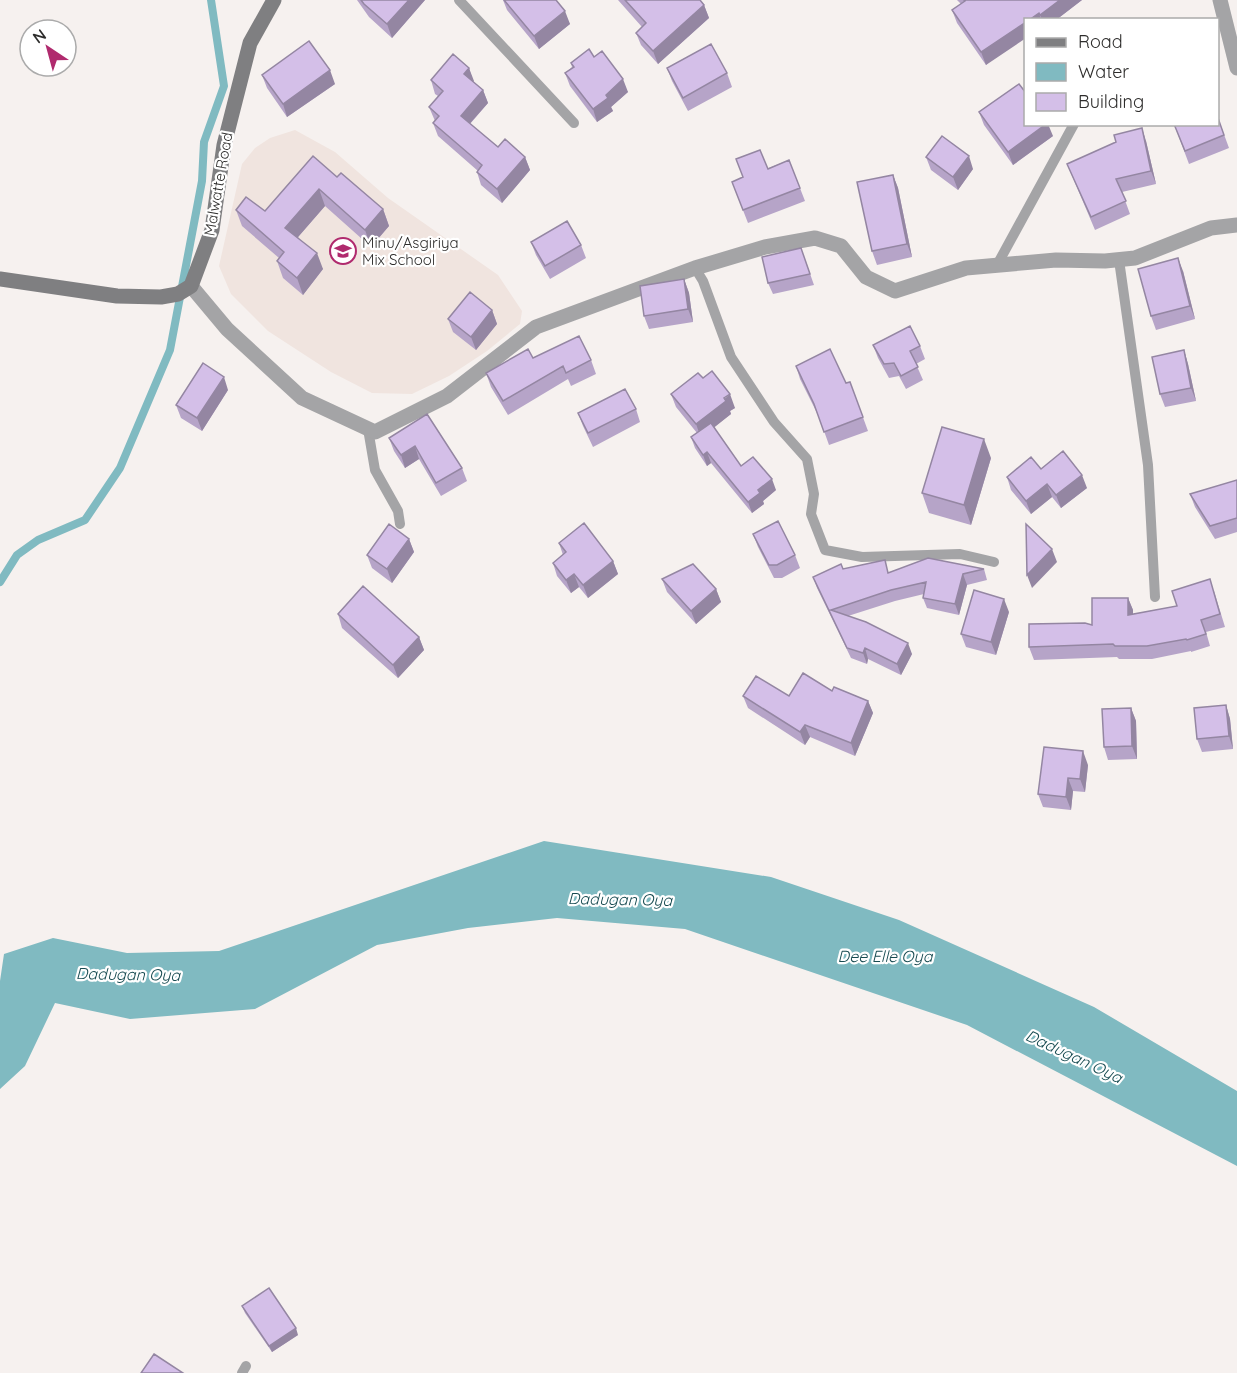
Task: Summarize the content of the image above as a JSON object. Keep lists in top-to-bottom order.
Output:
{
  "streets": {
    "street": ["Malwatte Road"]
  },
  "water": ["Dadugan Oya", "Dee Elle Oya"],
  "places": {
    "school or university": ["Minu/Asgiriya Mix School"]
  },
  "legend": ["Road", "Water", "Building"],
  "north": "top left"
}
